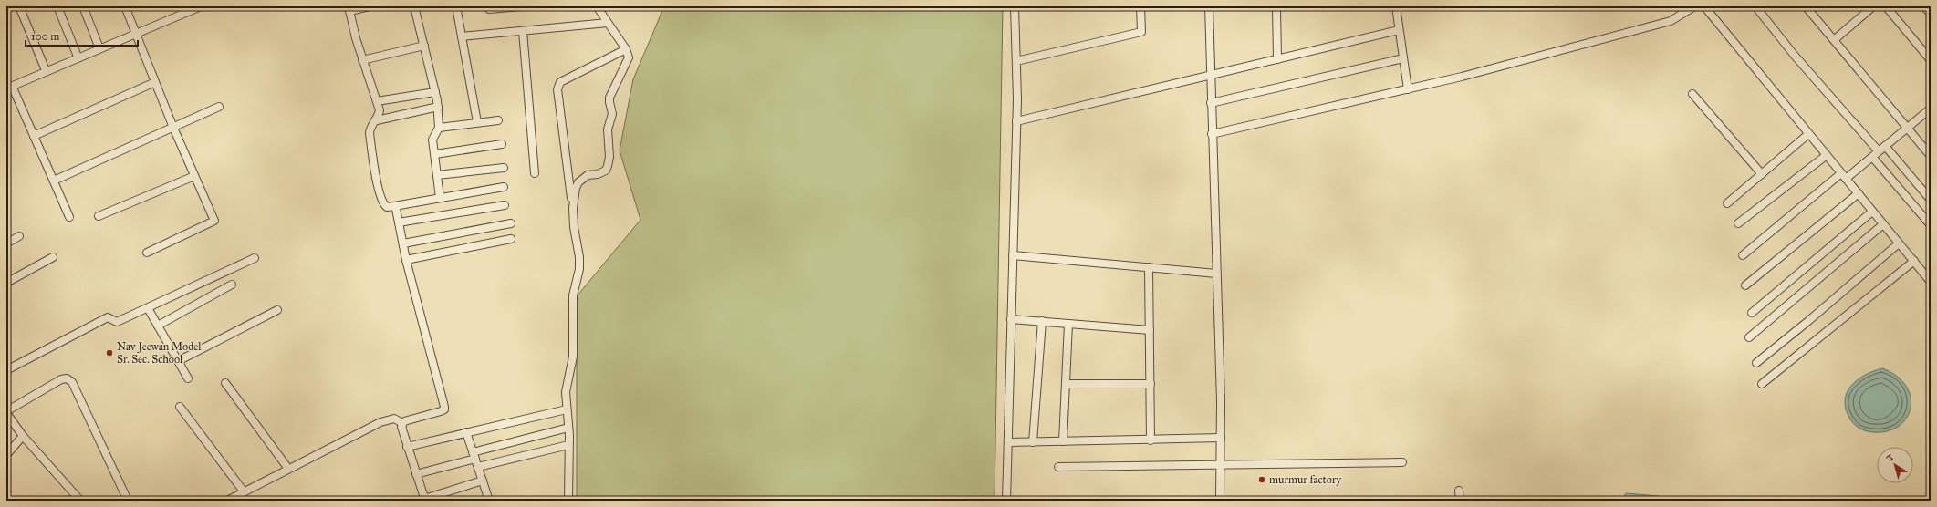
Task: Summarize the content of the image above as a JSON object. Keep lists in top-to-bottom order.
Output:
{
  "places": ["Nav Jeewan Model Sr. Sec. School", "murmur factory"],
  "scale_bar": "100 m",
  "north": "top left"
}
